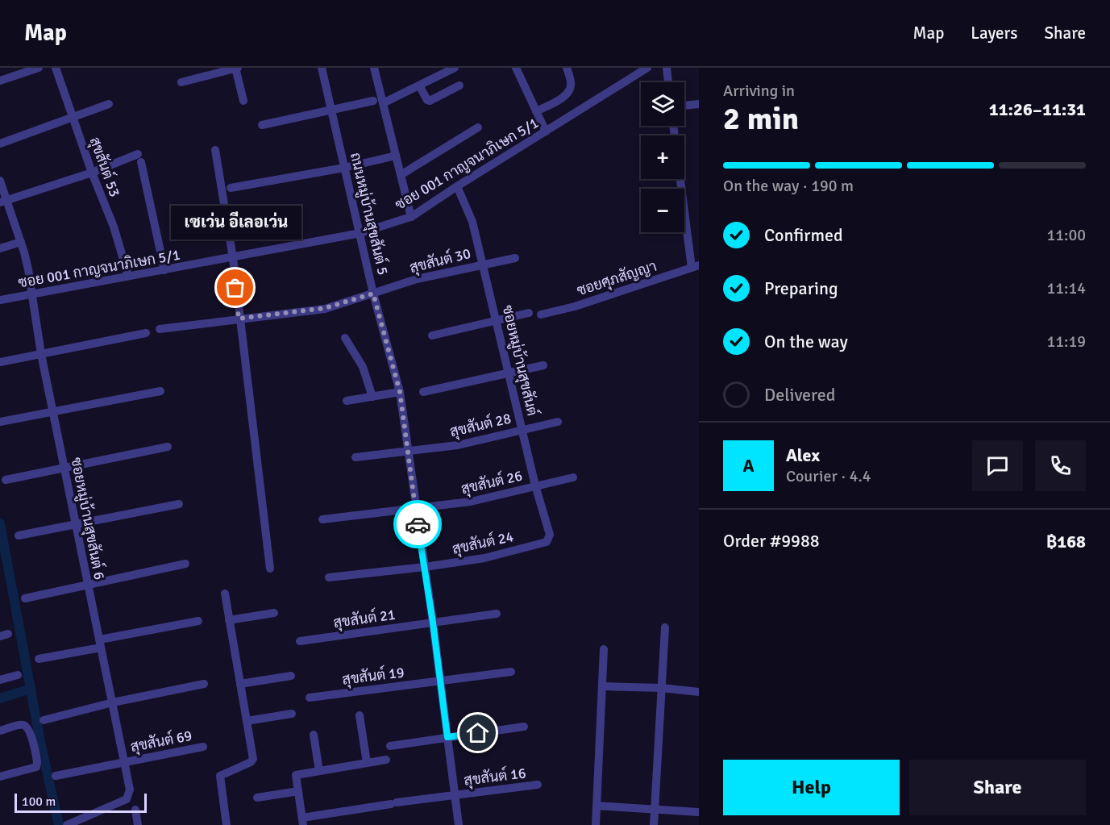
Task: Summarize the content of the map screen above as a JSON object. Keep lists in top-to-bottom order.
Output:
{
  "streets": {
    "street": [
      "ซอย 001 กาญจนาภิเษก 5/1",
      "สุขสันต์ 53",
      "ถนนหมู่บ้านสุขสันต์ 5",
      "สุขสันต์ 30",
      "ซอยศุภสัญญา",
      "ซอยหมู่บ้านสุขสันต์",
      "สุขสันต์ 28",
      "สุขสันต์ 26",
      "ซอยหมู่บ้านสุขสันต์ 6",
      "สุขสันต์ 24",
      "สุขสันต์ 21",
      "สุขสันต์ 19",
      "สุขสันต์ 69",
      "สุขสันต์ 16"
    ]
  },
  "crossings": [
    ["ซอย 001 กาญจนาภิเษก 5/1", "สุขสันต์ 53"],
    ["ซอย 001 กาญจนาภิเษก 5/1", "ถนนหมู่บ้านสุขสันต์ 5"],
    ["ซอย 001 กาญจนาภิเษก 5/1", "ซอยหมู่บ้านสุขสันต์"],
    ["ซอย 001 กาญจนาภิเษก 5/1", "ซอยหมู่บ้านสุขสันต์ 6"],
    ["ถนนหมู่บ้านสุขสันต์ 5", "สุขสันต์ 30"],
    ["ถนนหมู่บ้านสุขสันต์ 5", "สุขสันต์ 28"],
    ["ถนนหมู่บ้านสุขสันต์ 5", "สุขสันต์ 26"],
    ["ถนนหมู่บ้านสุขสันต์ 5", "สุขสันต์ 24"],
    ["ถนนหมู่บ้านสุขสันต์ 5", "สุขสันต์ 21"],
    ["ถนนหมู่บ้านสุขสันต์ 5", "สุขสันต์ 19"],
    ["ถนนหมู่บ้านสุขสันต์ 5", "สุขสันต์ 16"],
    ["สุขสันต์ 30", "ซอยหมู่บ้านสุขสันต์"],
    ["ซอยหมู่บ้านสุขสันต์", "สุขสันต์ 28"],
    ["ซอยหมู่บ้านสุขสันต์", "สุขสันต์ 26"],
    ["ซอยหมู่บ้านสุขสันต์", "สุขสันต์ 24"],
    ["ซอยหมู่บ้านสุขสันต์ 6", "สุขสันต์ 69"]
  ],
  "places": ["เซเว่น อีเลอเว่น"],
  "scale_bar": "100 m",
  "page": {
    "header": "Map",
    "nav": ["Map", "Layers", "Share"],
    "heading": ["2 min", "Arriving in", "11:26–11:31"],
    "panel": [
      "Alex",
      "Courier · 4.4",
      "Order #9988",
      "฿168"
    ],
    "map_buttons": ["+", "−"],
    "bar": "On the way · 190 m",
    "bubble": "เซเว่น อีเลอเว่น",
    "list": [
      ["Confirmed", "11:00"],
      ["Preparing", "11:14"],
      ["On the way", "11:19"],
      "Delivered"
    ],
    "round": "A",
    "buttons": ["Help", "Share"],
    "scale": "100 m"
  }
}
